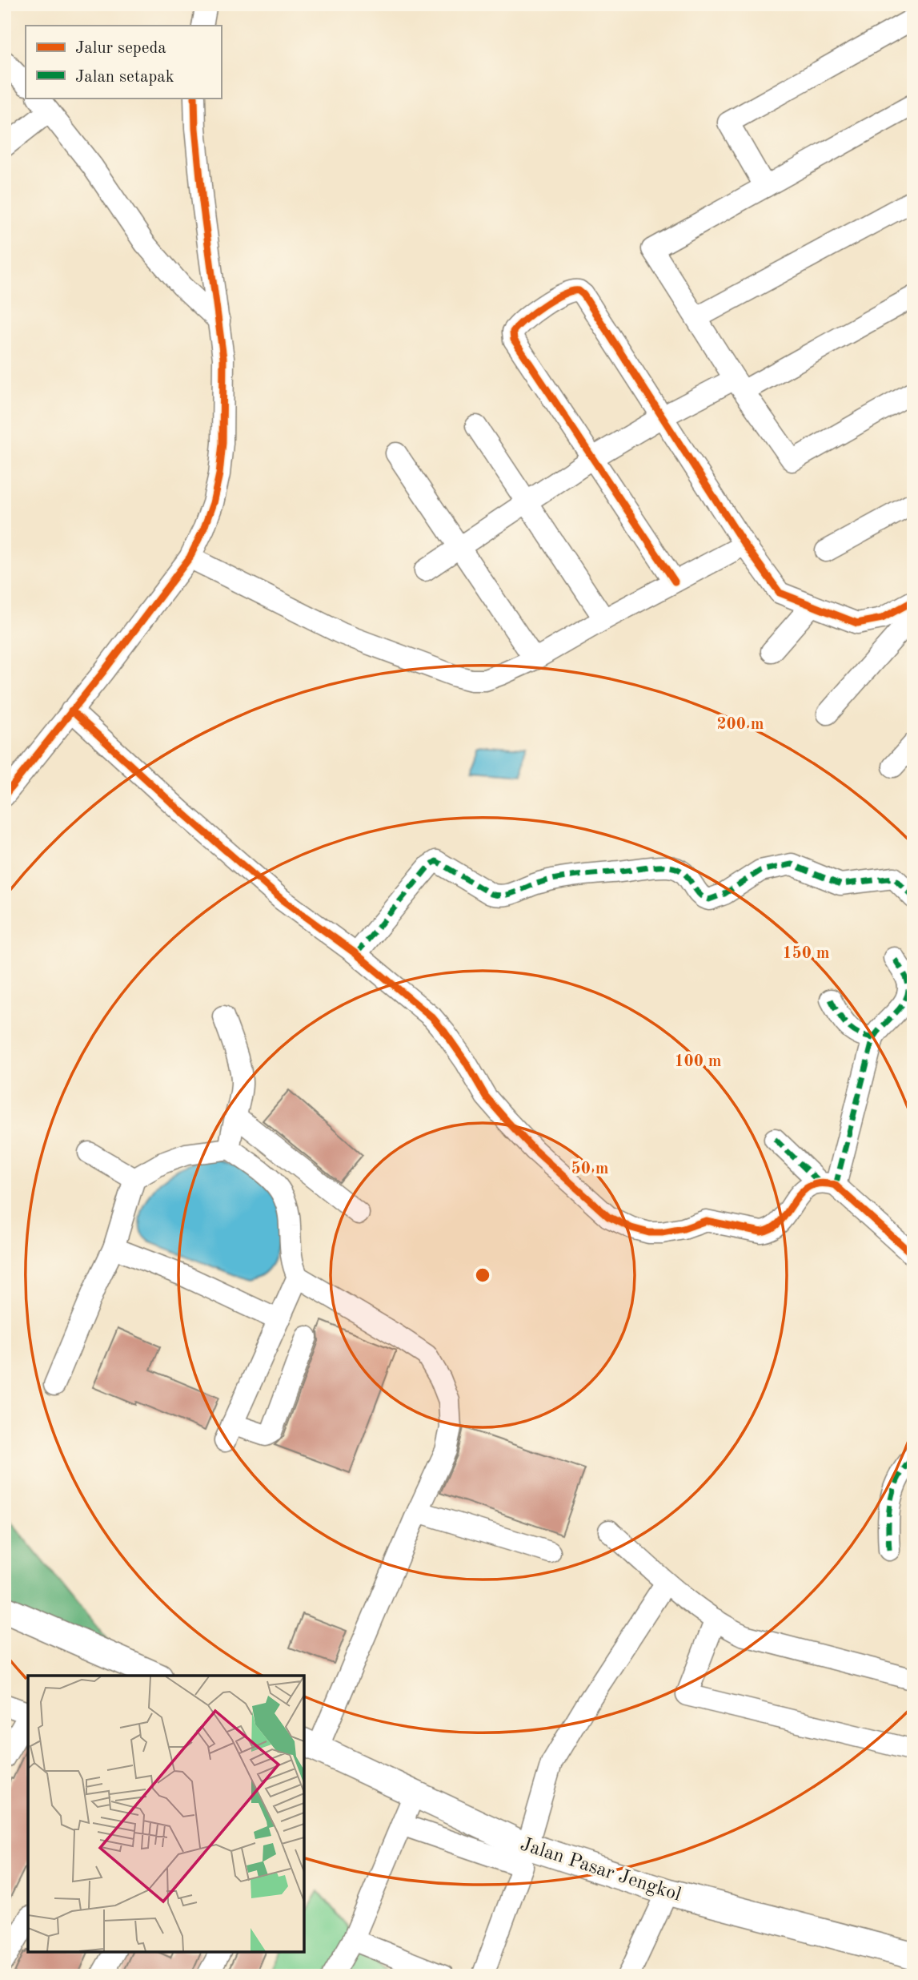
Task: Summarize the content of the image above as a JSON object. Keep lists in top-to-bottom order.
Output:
{
  "streets": {
    "main road": ["Jalan Pasar Jengkol"]
  },
  "legend": ["Jalur sepeda", "Jalan setapak"],
  "rings": [
    "200 m",
    "150 m",
    "100 m",
    "50 m"
  ]
}
